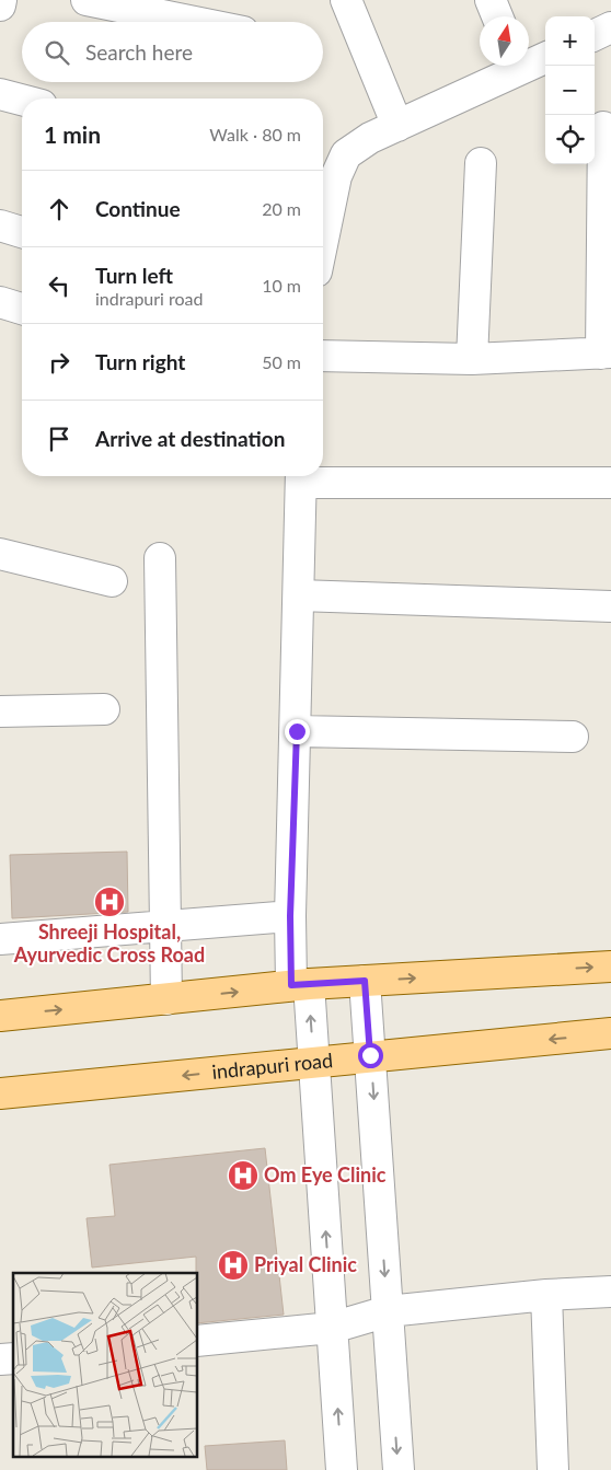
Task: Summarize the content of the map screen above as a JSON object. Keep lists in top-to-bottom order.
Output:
{
  "streets": {
    "main road": ["indrapuri road"]
  },
  "places": {
    "hospital": ["Shreeji Hospital, Ayurvedic Cross Road", "Om Eye Clinic", "Priyal Clinic"]
  },
  "north": "top",
  "page": {
    "map_buttons": ["+", "−"],
    "search": "Search here",
    "heading": ["1 min", "Walk · 80 m"],
    "list": [
      ["Continue", "20 m"],
      ["Turn left", "indrapuri road", "10 m"],
      ["Turn right", "50 m"],
      "Arrive at destination"
    ]
  }
}
